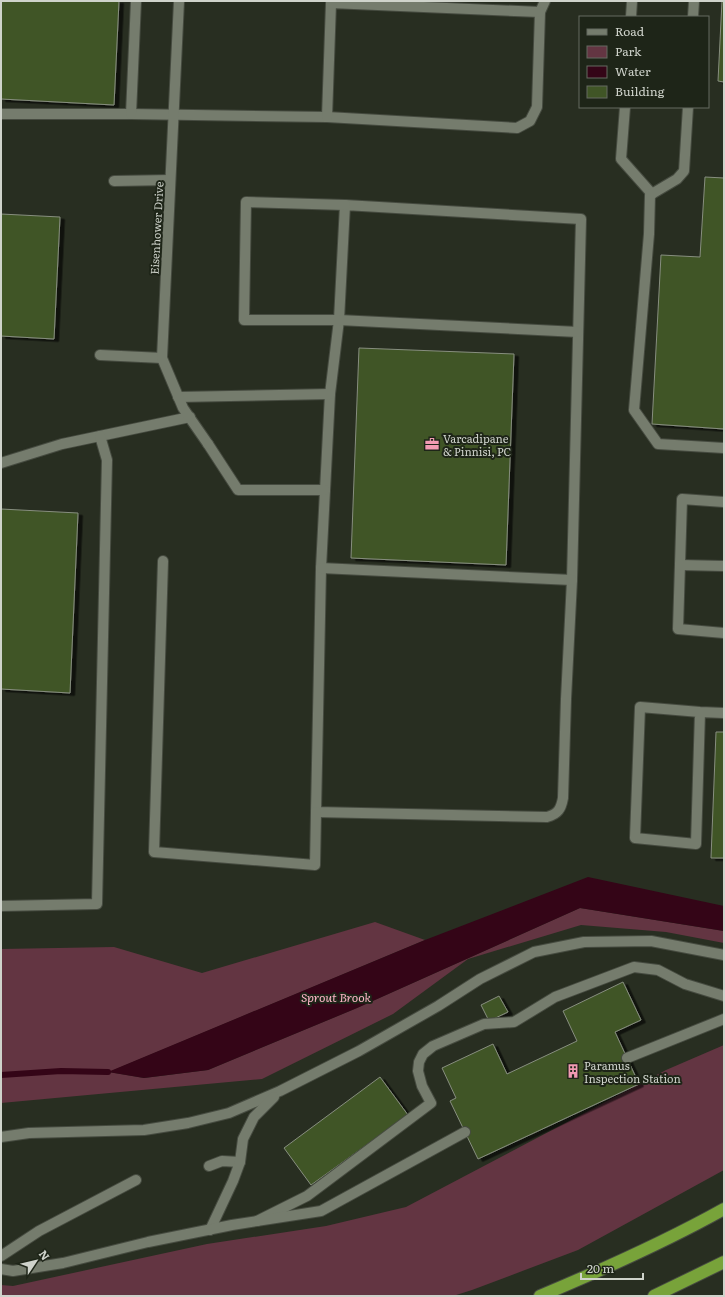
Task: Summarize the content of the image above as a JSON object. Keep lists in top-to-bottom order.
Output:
{
  "streets": {
    "street": ["Eisenhower Drive"]
  },
  "water": ["Sprout Brook"],
  "places": {
    "office": ["Varcadipane & Pinnisi, PC"],
    "building": ["Paramus Inspection Station"]
  },
  "legend": [
    "Road",
    "Park",
    "Water",
    "Building"
  ],
  "scale_bar": "20 m",
  "north": "top right"
}
